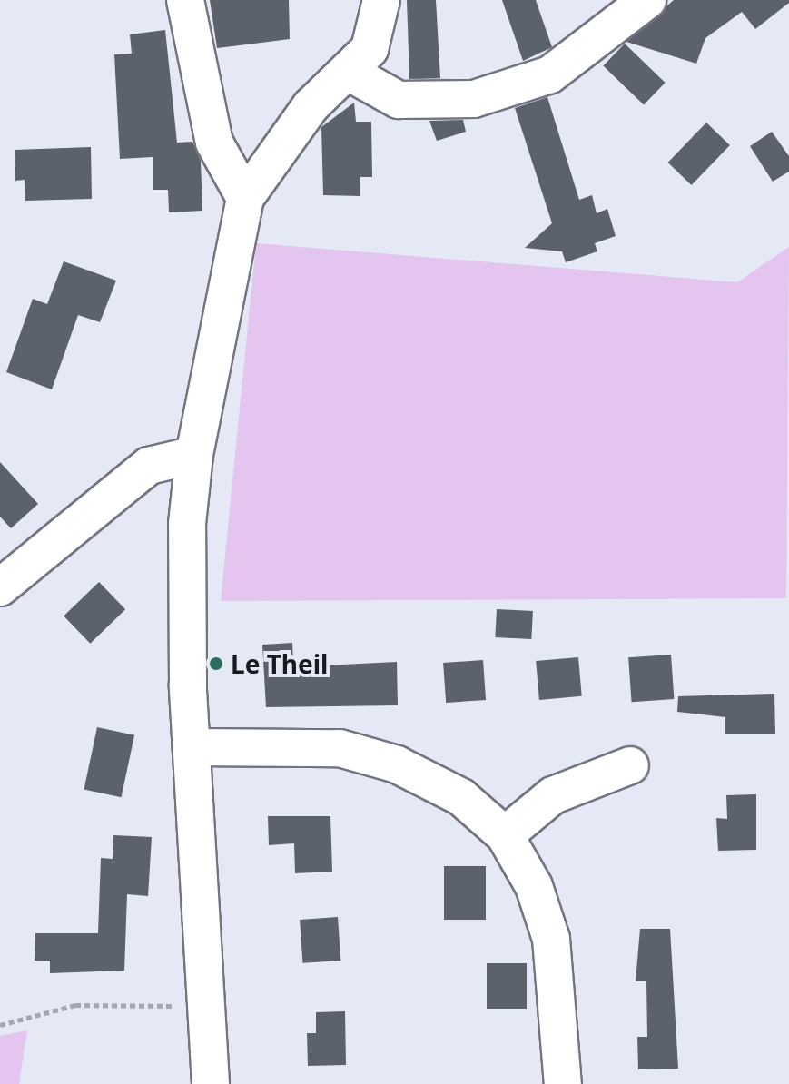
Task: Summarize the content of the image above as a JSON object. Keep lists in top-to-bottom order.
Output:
{
  "places": ["Le Theil"]
}
